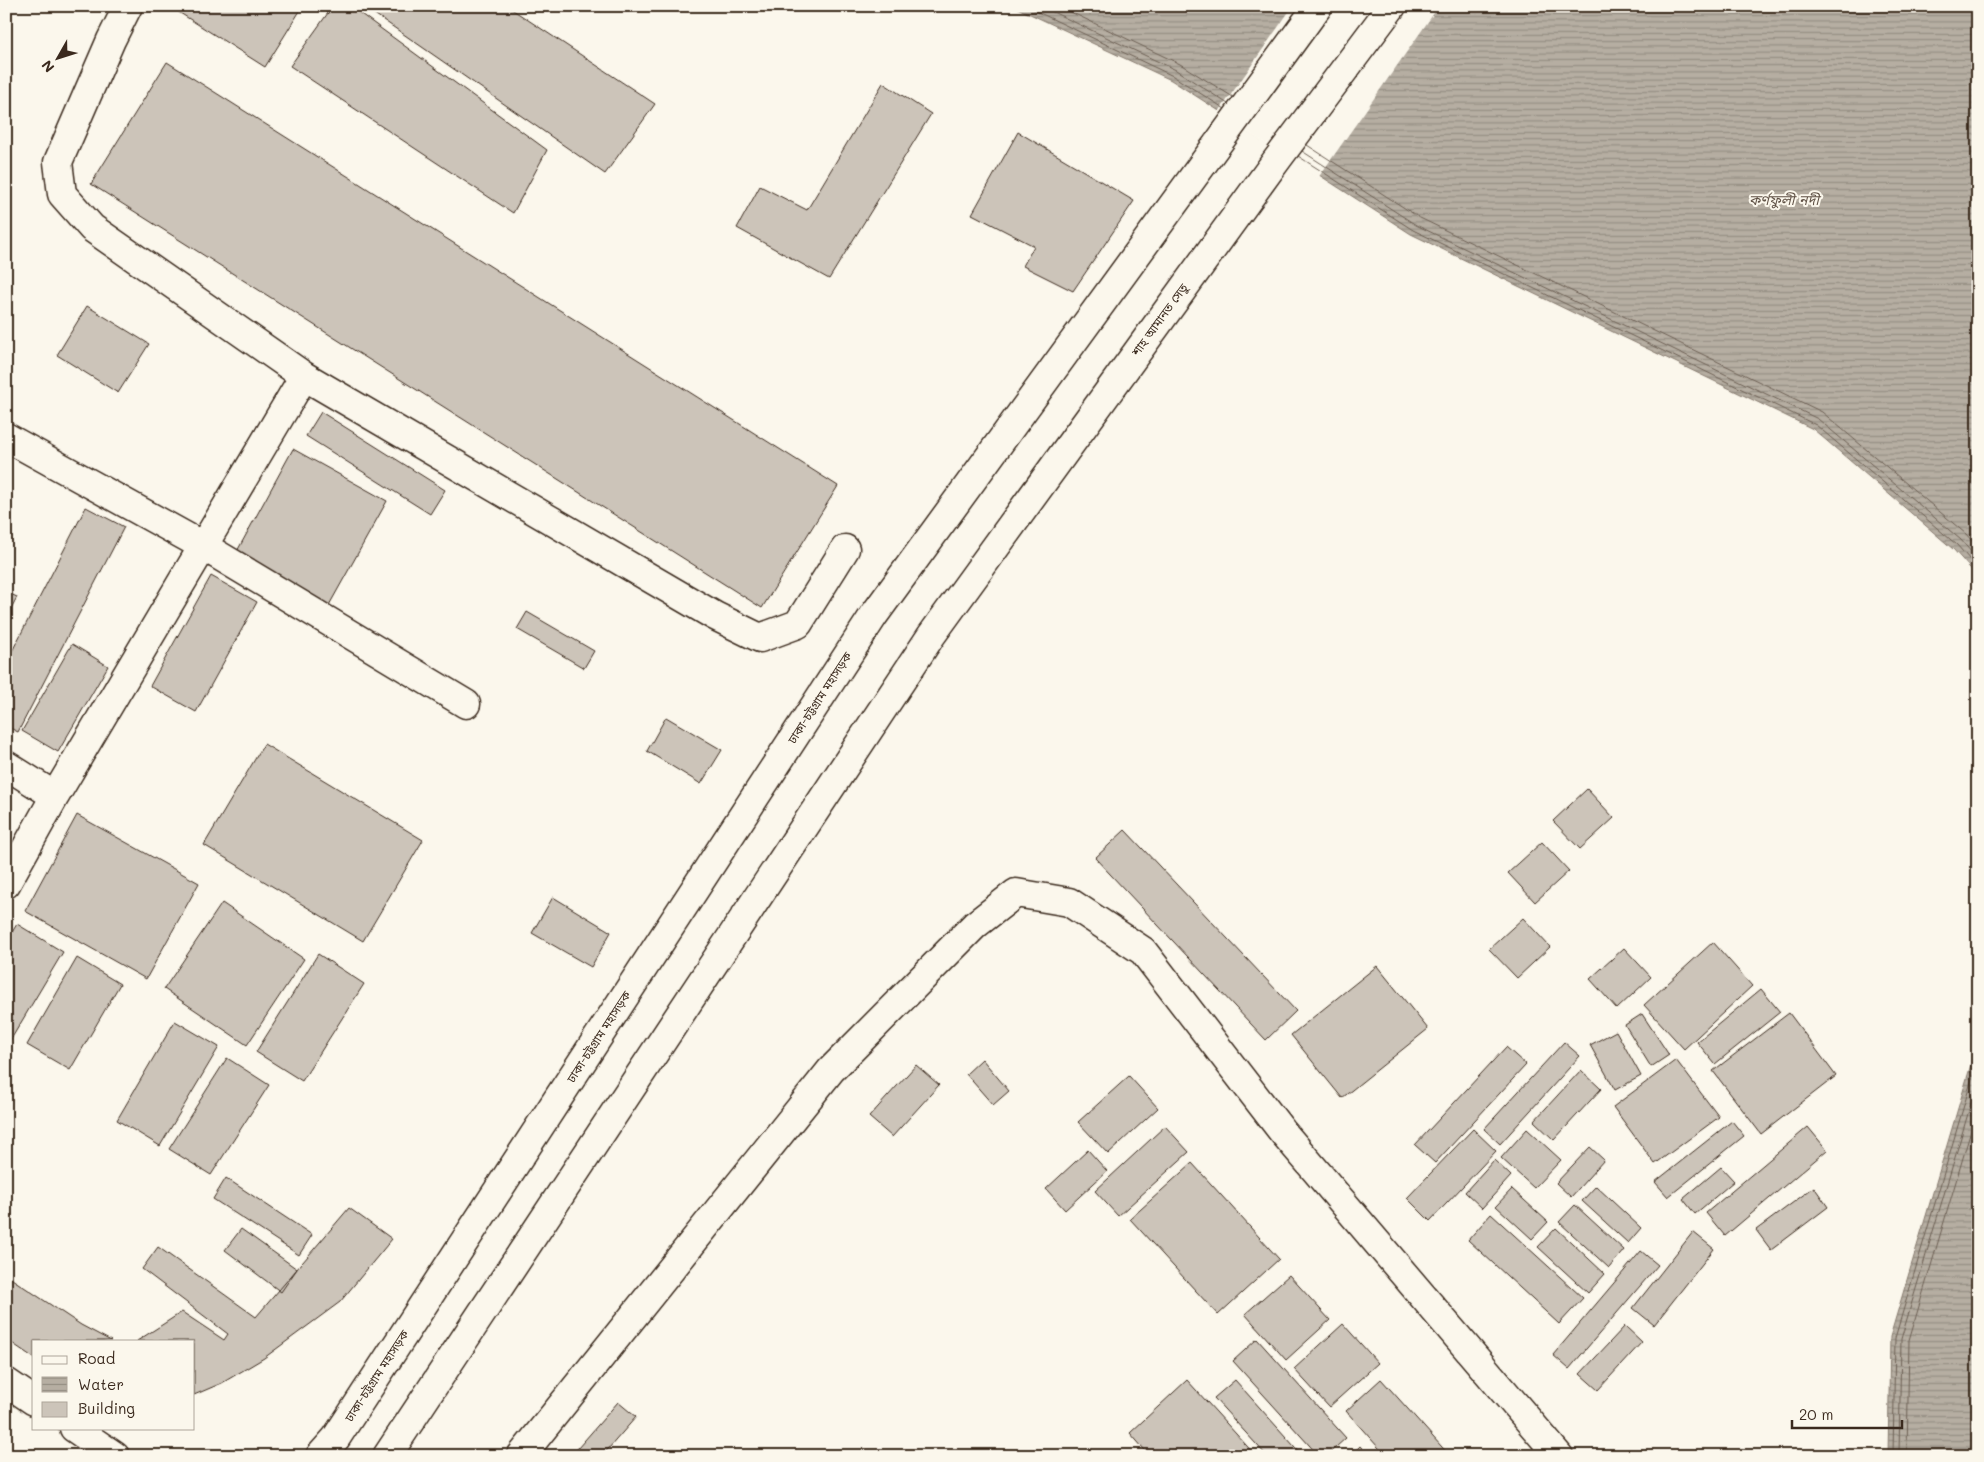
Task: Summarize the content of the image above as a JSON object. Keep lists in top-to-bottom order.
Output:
{
  "streets": {
    "main road": ["শাহ আমানত সেতু", "ঢাকা-চট্টগ্রাম মহাসড়ক"]
  },
  "water": ["কর্ণফুলী নদী"],
  "legend": ["Road", "Water", "Building"],
  "scale_bar": "20 m",
  "north": "bottom left"
}
